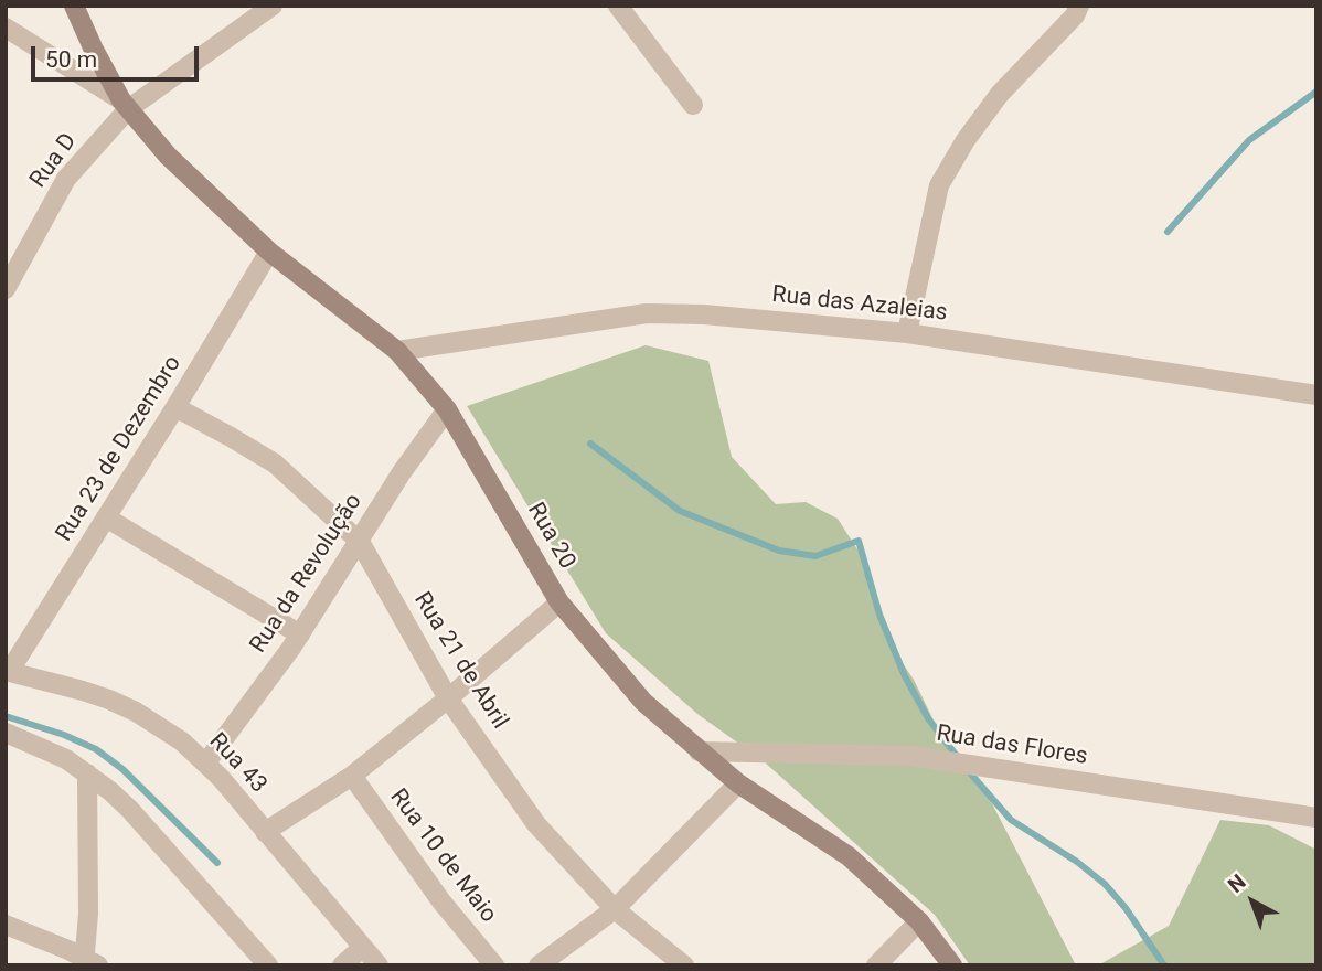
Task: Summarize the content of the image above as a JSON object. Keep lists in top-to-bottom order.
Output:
{
  "streets": {
    "street": [
      "Rua D",
      "Rua das Azaleias",
      "Rua 23 de Dezembro",
      "Rua 20",
      "Rua da Revolução",
      "Rua 21 de Abril",
      "Rua das Flores",
      "Rua 43",
      "Rua 10 de Maio"
    ]
  },
  "crossings": [
    ["Rua D", "Rua 20"],
    ["Rua das Azaleias", "Rua 20"],
    ["Rua 23 de Dezembro", "Rua 20"],
    ["Rua 23 de Dezembro", "Rua 21 de Abril"],
    ["Rua 23 de Dezembro", "Rua 43"],
    ["Rua 20", "Rua da Revolução"],
    ["Rua 20", "Rua das Flores"],
    ["Rua da Revolução", "Rua 21 de Abril"],
    ["Rua da Revolução", "Rua 43"]
  ],
  "scale_bar": "50 m",
  "north": "top left"
}
